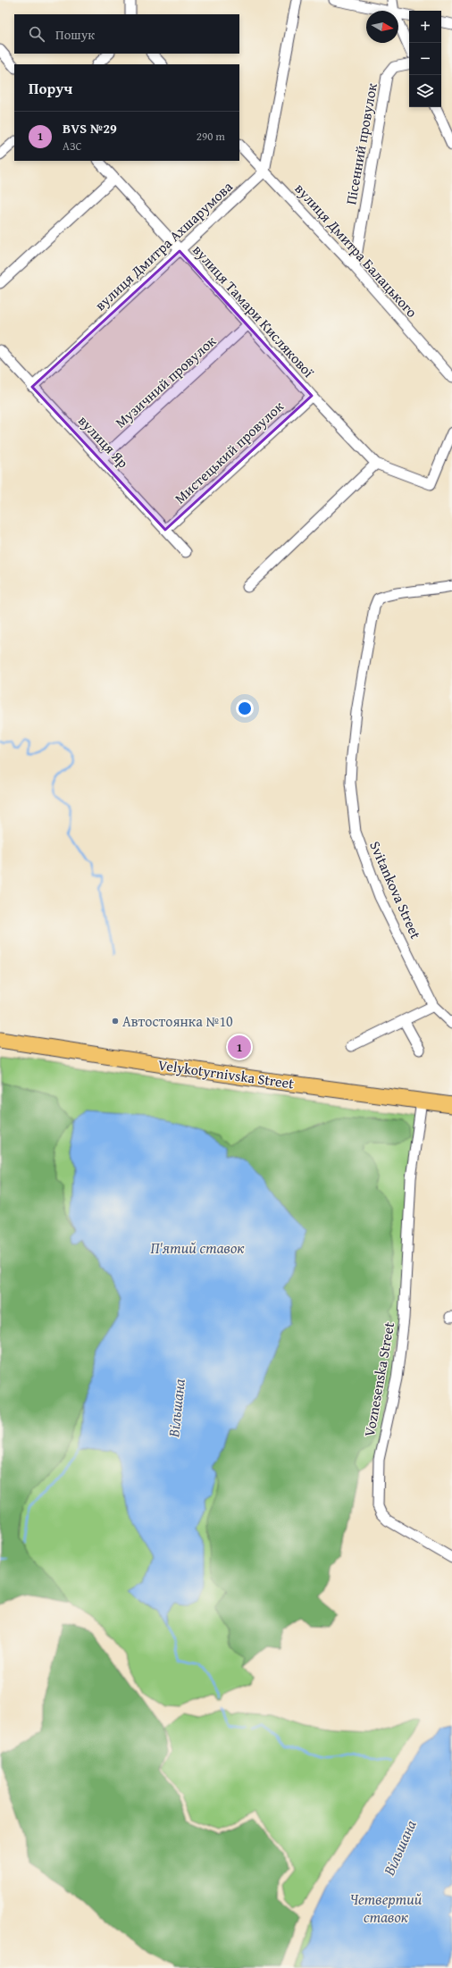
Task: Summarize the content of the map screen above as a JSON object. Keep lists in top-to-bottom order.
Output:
{
  "streets": {
    "main road": ["Velykotyrnivska Street"],
    "street": [
      "Пісенний провулок",
      "вулиця Дмитра Ахшарумова",
      "вулиця Дмитра Балацького",
      "вулиця Тамари Кислякової",
      "Музичний провулок",
      "вулиця Яр",
      "Мистецький провулок",
      "Svitankova Street",
      "Voznesenska Street"
    ]
  },
  "crossings": [
    ["Пісенний провулок", "вулиця Дмитра Балацького"],
    ["вулиця Дмитра Ахшарумова", "вулиця Дмитра Балацького"],
    ["вулиця Дмитра Ахшарумова", "вулиця Тамари Кислякової"],
    ["вулиця Дмитра Ахшарумова", "вулиця Яр"],
    ["вулиця Тамари Кислякової", "Музичний провулок"],
    ["вулиця Тамари Кислякової", "Мистецький провулок"],
    ["Музичний провулок", "вулиця Яр"],
    ["вулиця Яр", "Мистецький провулок"],
    ["Velykotyrnivska Street", "Voznesenska Street"]
  ],
  "water": ["П'ятий ставок", "Вільшана", "Четвертий ставок"],
  "places": ["Автостоянка №10"],
  "north": "right",
  "page": {
    "map_buttons": ["+", "−"],
    "search": "Пошук",
    "heading": "Поруч",
    "list": [
      {
        "mark": "1",
        "name": "BVS №29",
        "note": "АЗС",
        "value": "290 m"
      }
    ],
    "pins": "1"
  }
}
